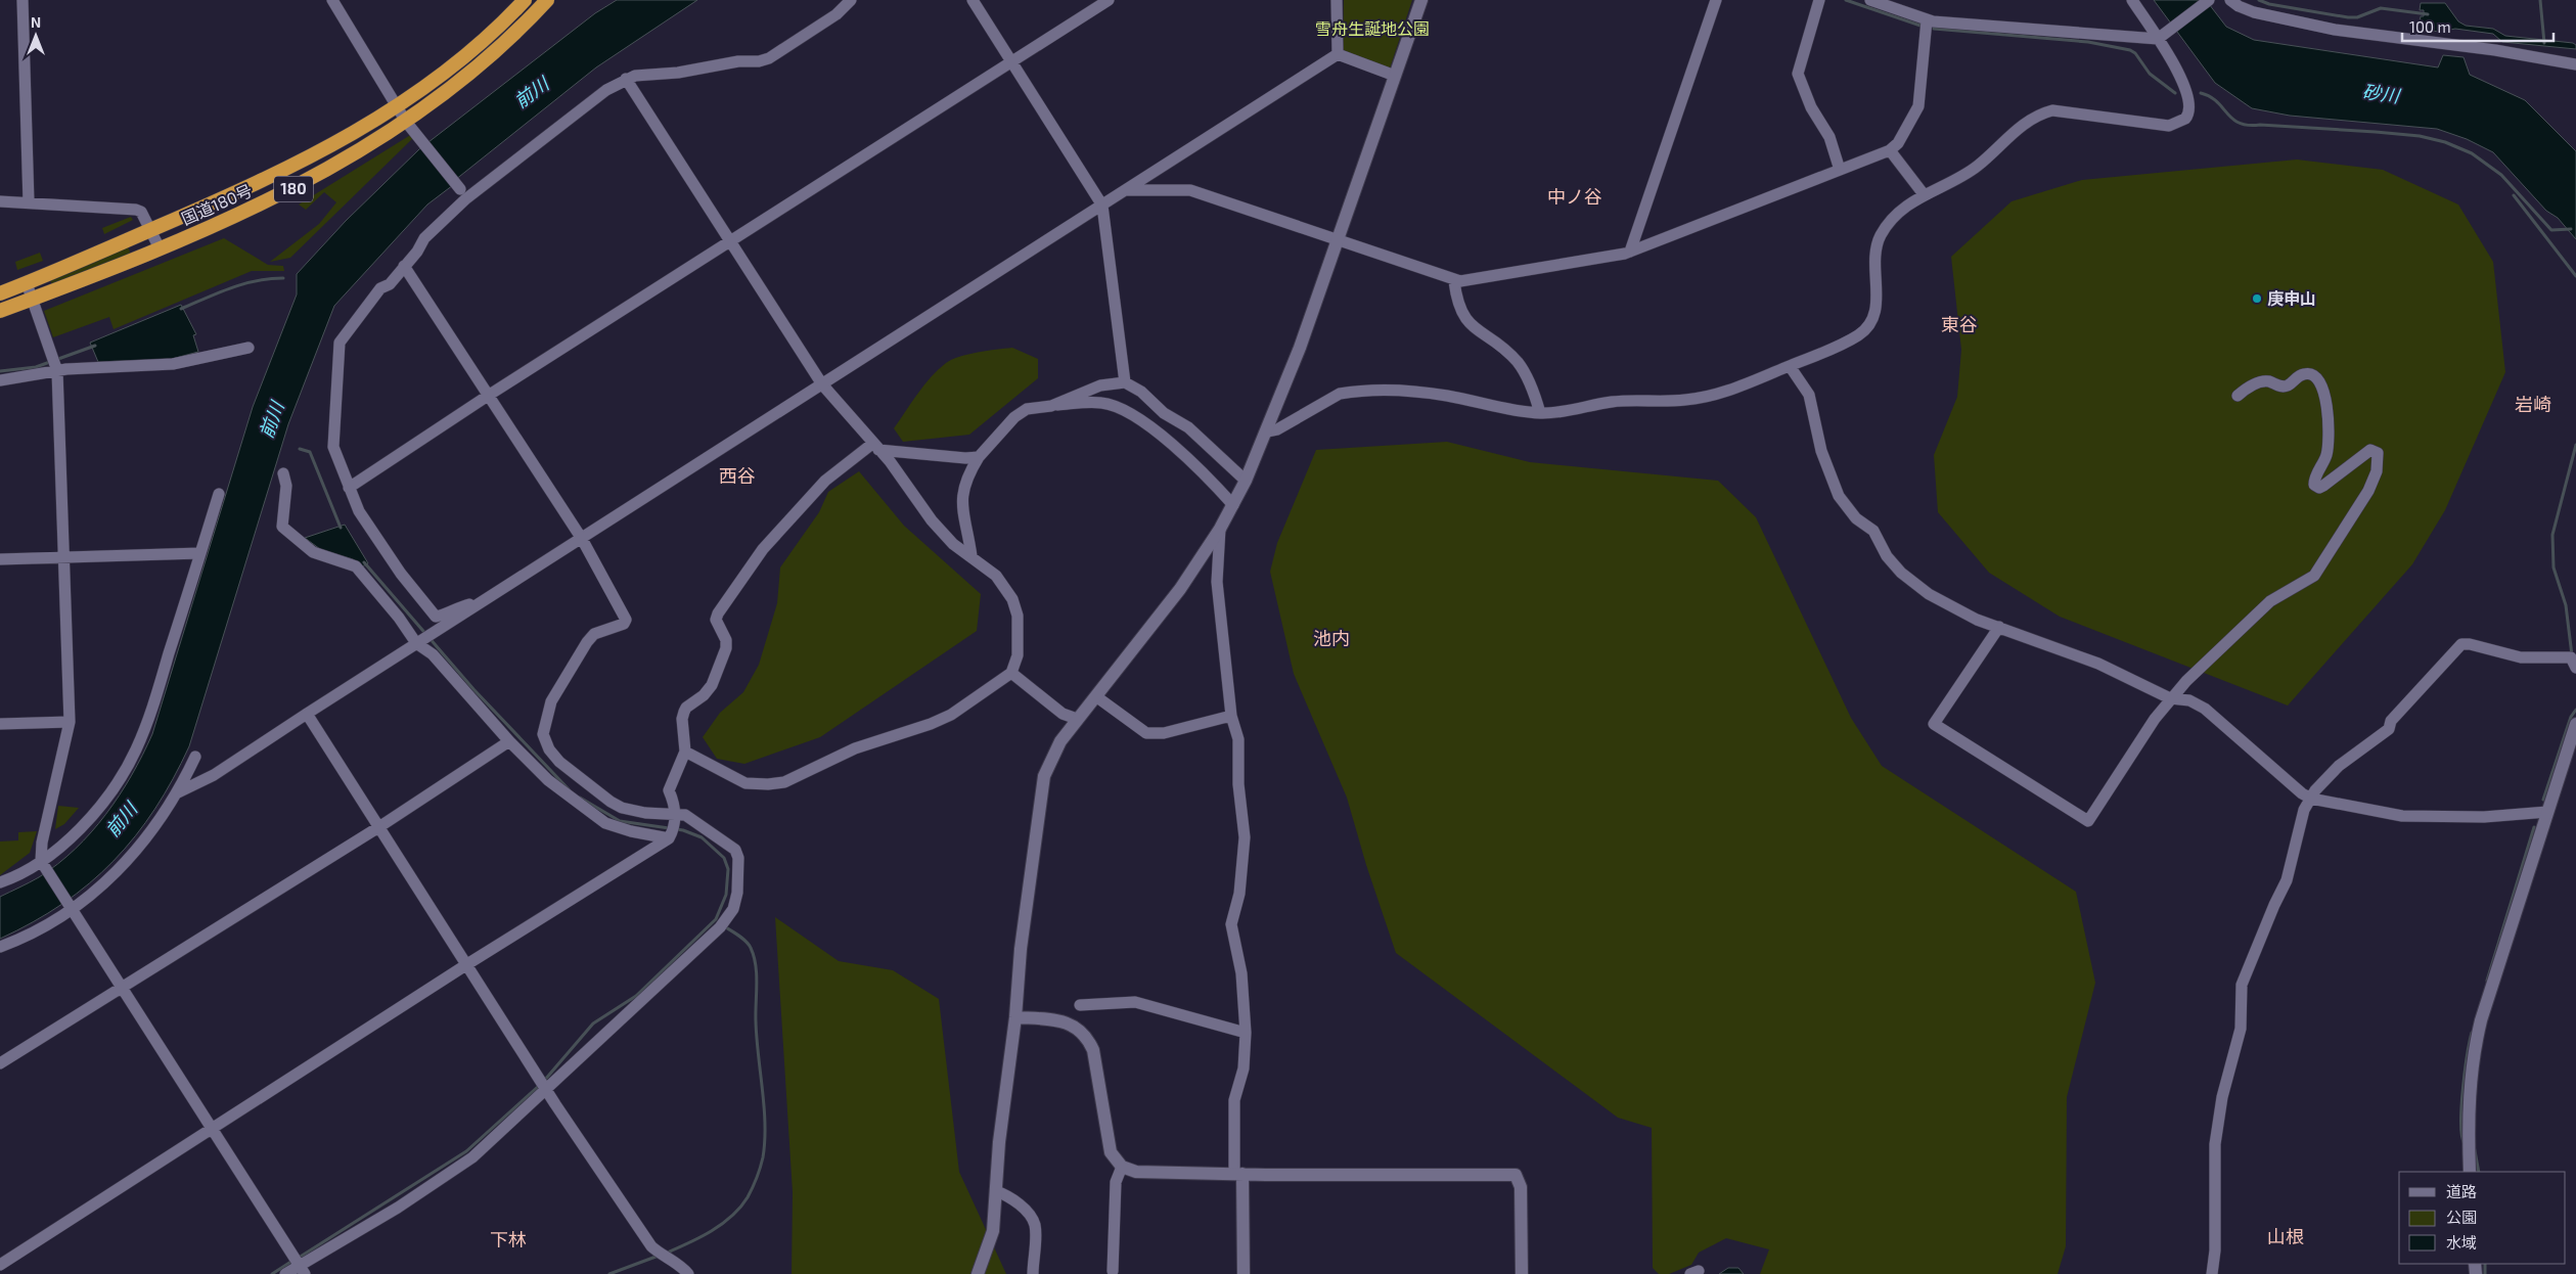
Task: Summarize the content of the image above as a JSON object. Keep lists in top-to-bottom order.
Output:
{
  "streets": {
    "highway": ["180", "国道180号"]
  },
  "districts": [
    "中ノ谷",
    "東谷",
    "岩崎",
    "西谷",
    "池内",
    "山根",
    "下林"
  ],
  "water": ["前川", "砂川"],
  "parks": ["雪舟生誕地公園"],
  "places": ["庚申山"],
  "legend": ["道路", "公園", "水域"],
  "scale_bar": "100 m",
  "north": "top"
}
